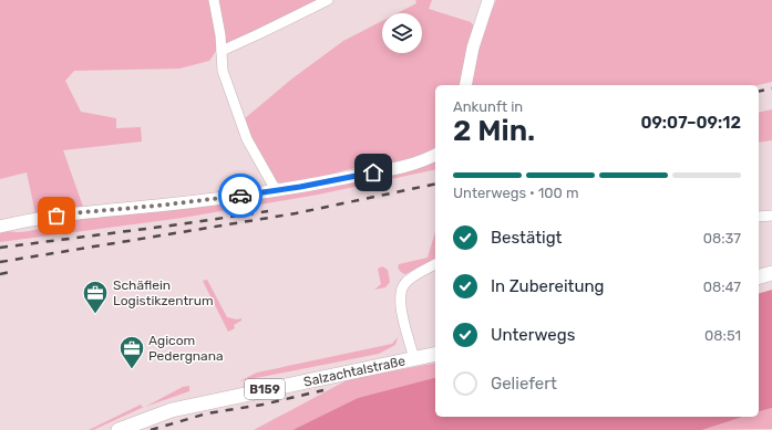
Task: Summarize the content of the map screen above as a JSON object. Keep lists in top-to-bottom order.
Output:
{
  "streets": {
    "main road": ["Salzachtalstraße", "B159"]
  },
  "places": {
    "office": ["Schäflein Logistikzentrum", "Agicom Pedergnana"]
  },
  "page": {
    "heading": ["2 Min.", "Ankunft in", "09:07–09:12"],
    "bar": "Unterwegs · 100 m",
    "list": [
      ["Bestätigt", "08:37"],
      ["In Zubereitung", "08:47"],
      ["Unterwegs", "08:51"],
      "Geliefert"
    ]
  }
}
